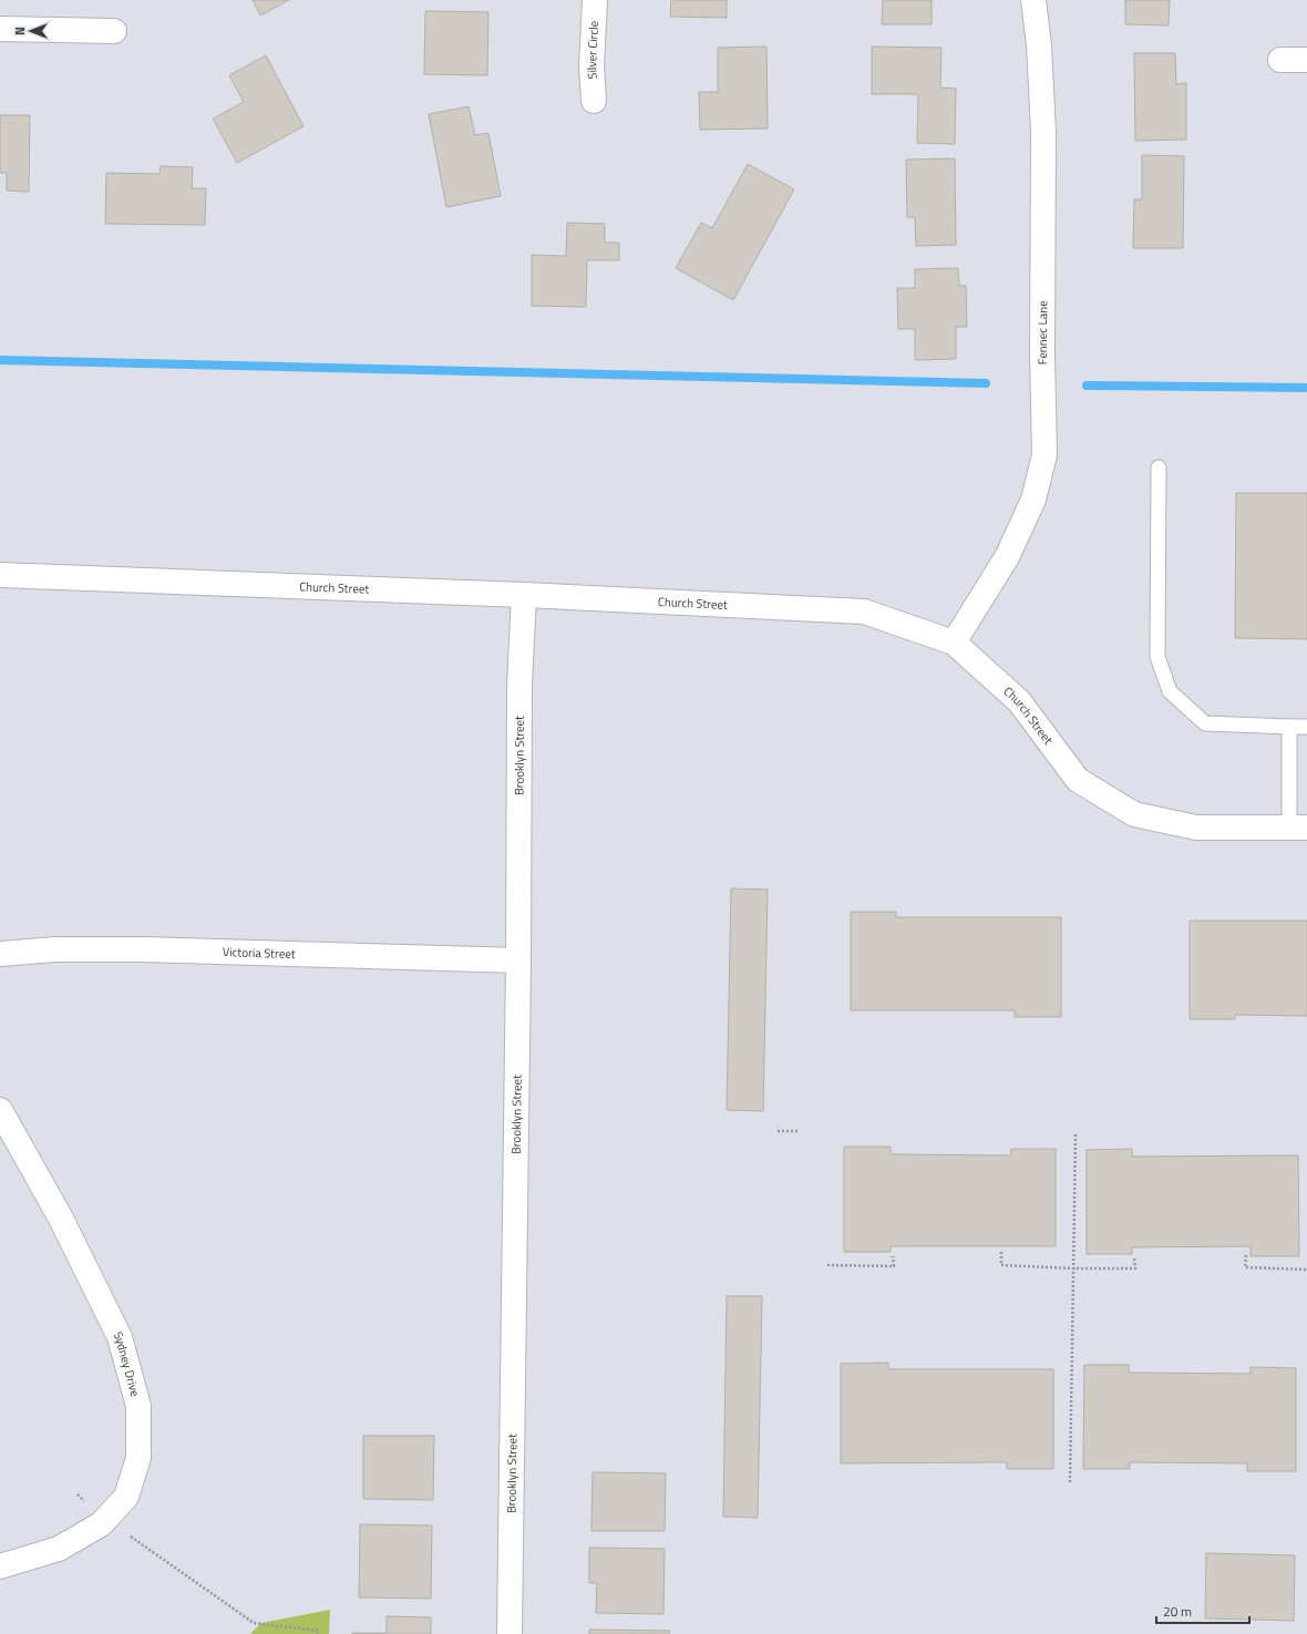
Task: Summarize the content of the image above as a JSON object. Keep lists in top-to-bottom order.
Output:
{
  "streets": {
    "street": [
      "Silver Circle",
      "Fennec Lane",
      "Church Street",
      "Brooklyn Street",
      "Victoria Street",
      "Sydney Drive"
    ]
  },
  "crossings": [
    ["Fennec Lane", "Church Street"],
    ["Church Street", "Brooklyn Street"],
    ["Brooklyn Street", "Victoria Street"]
  ],
  "scale_bar": "20 m",
  "north": "left"
}
